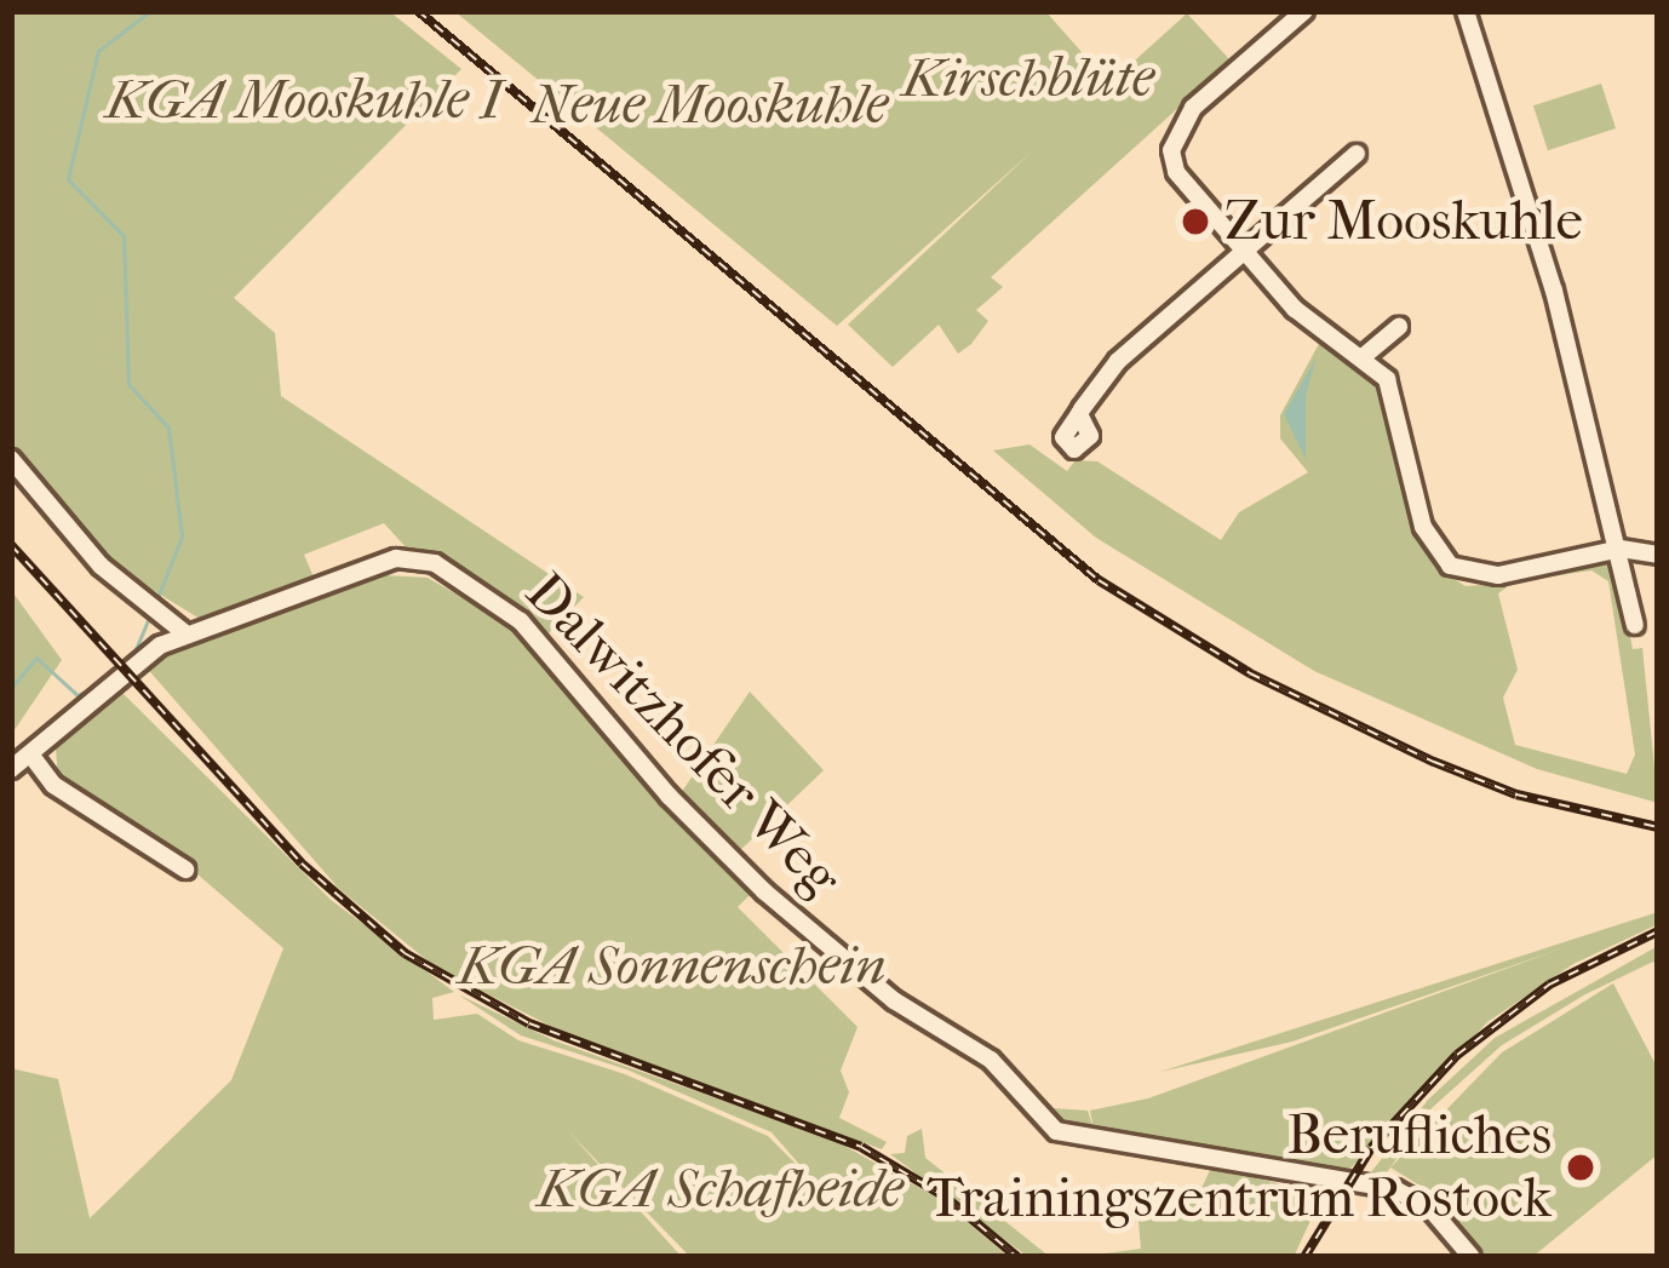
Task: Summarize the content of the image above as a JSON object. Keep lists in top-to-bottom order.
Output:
{
  "streets": {
    "street": ["Dalwitzhofer Weg"]
  },
  "parks": [
    "Kirschblüte",
    "KGA Mooskuhle I",
    "Neue Mooskuhle",
    "KGA Sonnenschein",
    "KGA Schafheide"
  ],
  "places": ["Zur Mooskuhle", "Berufliches Trainingszentrum Rostock"]
}
